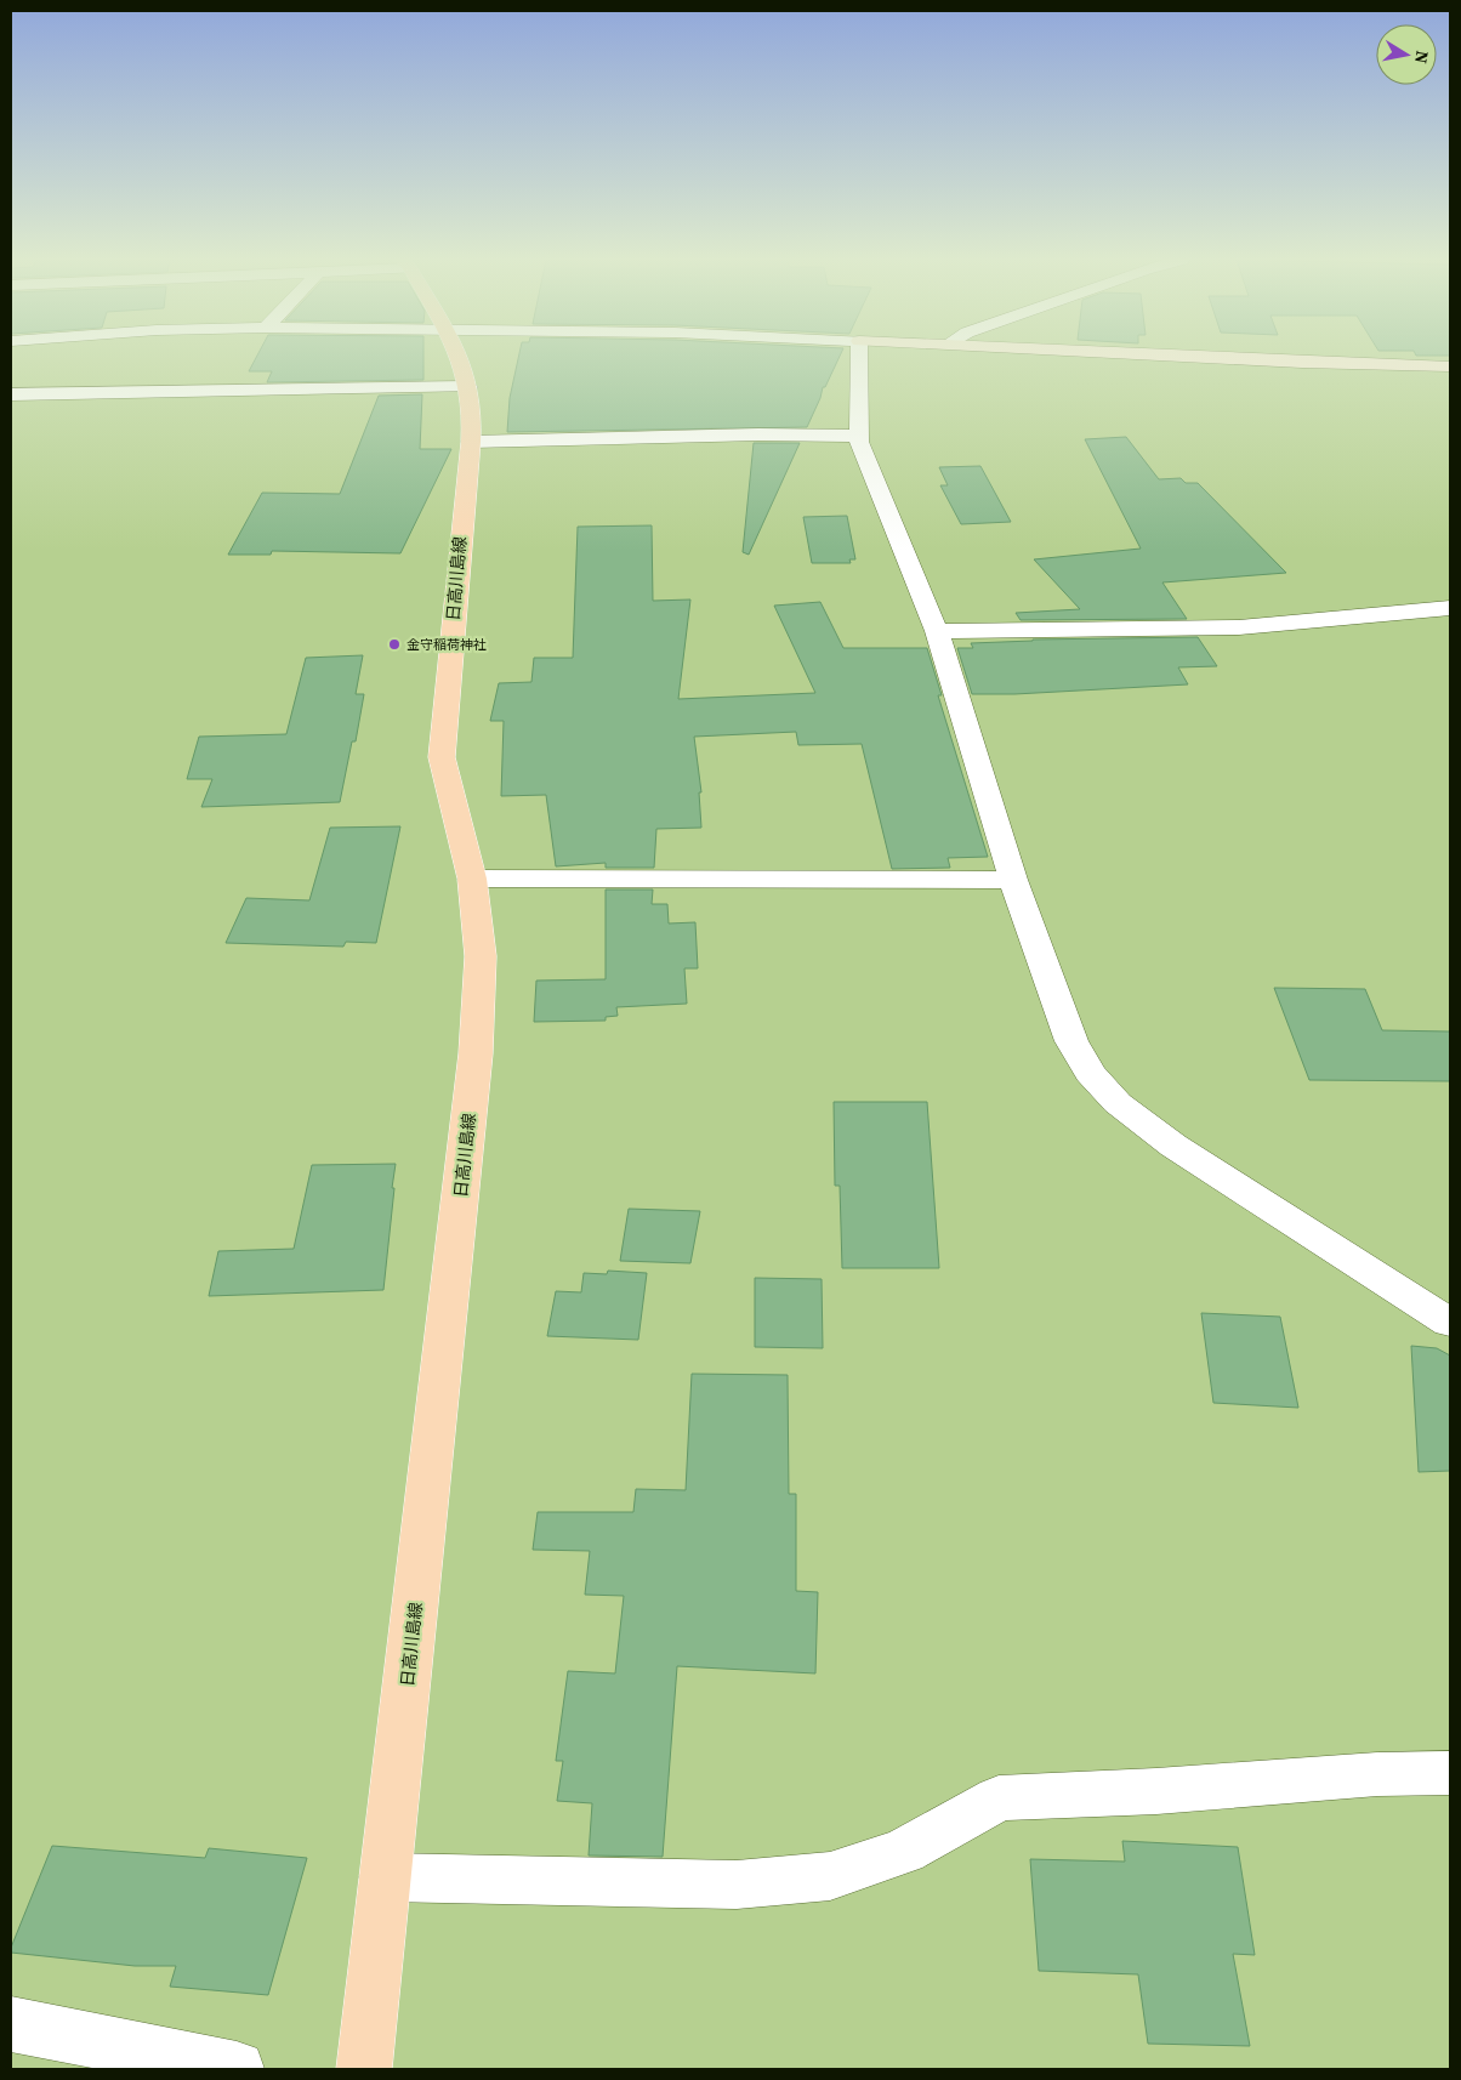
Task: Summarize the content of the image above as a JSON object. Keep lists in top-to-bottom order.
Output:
{
  "streets": {
    "main road": ["日高川島線"]
  },
  "places": ["金守稲荷神社"],
  "north": "right"
}
